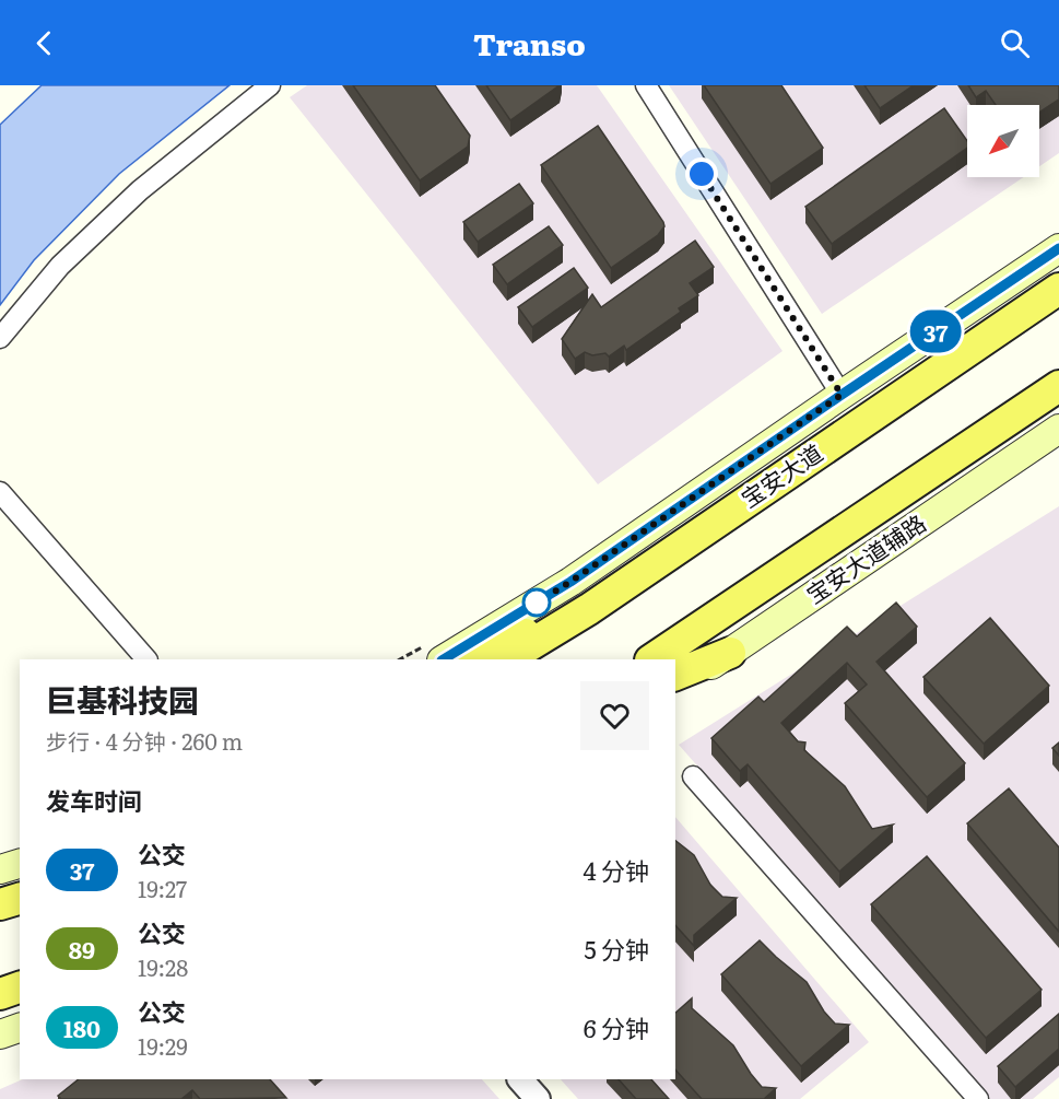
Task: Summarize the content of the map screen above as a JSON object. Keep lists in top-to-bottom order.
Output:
{
  "streets": {
    "main road": ["宝安大道", "宝安大道辅路"]
  },
  "lines": ["bus line 37"],
  "north": "bottom left",
  "page": {
    "header": "Transo",
    "on_map": "37",
    "heading": [
      ["巨基科技园", "步行 · 4 分钟 · 260 m"],
      "发车时间"
    ],
    "list": [
      {
        "mark": "37",
        "name": "公交",
        "note": "19:27",
        "value": "4 分钟"
      },
      {
        "mark": "89",
        "name": "公交",
        "note": "19:28",
        "value": "5 分钟"
      },
      {
        "mark": "180",
        "name": "公交",
        "note": "19:29",
        "value": "6 分钟"
      }
    ]
  }
}
